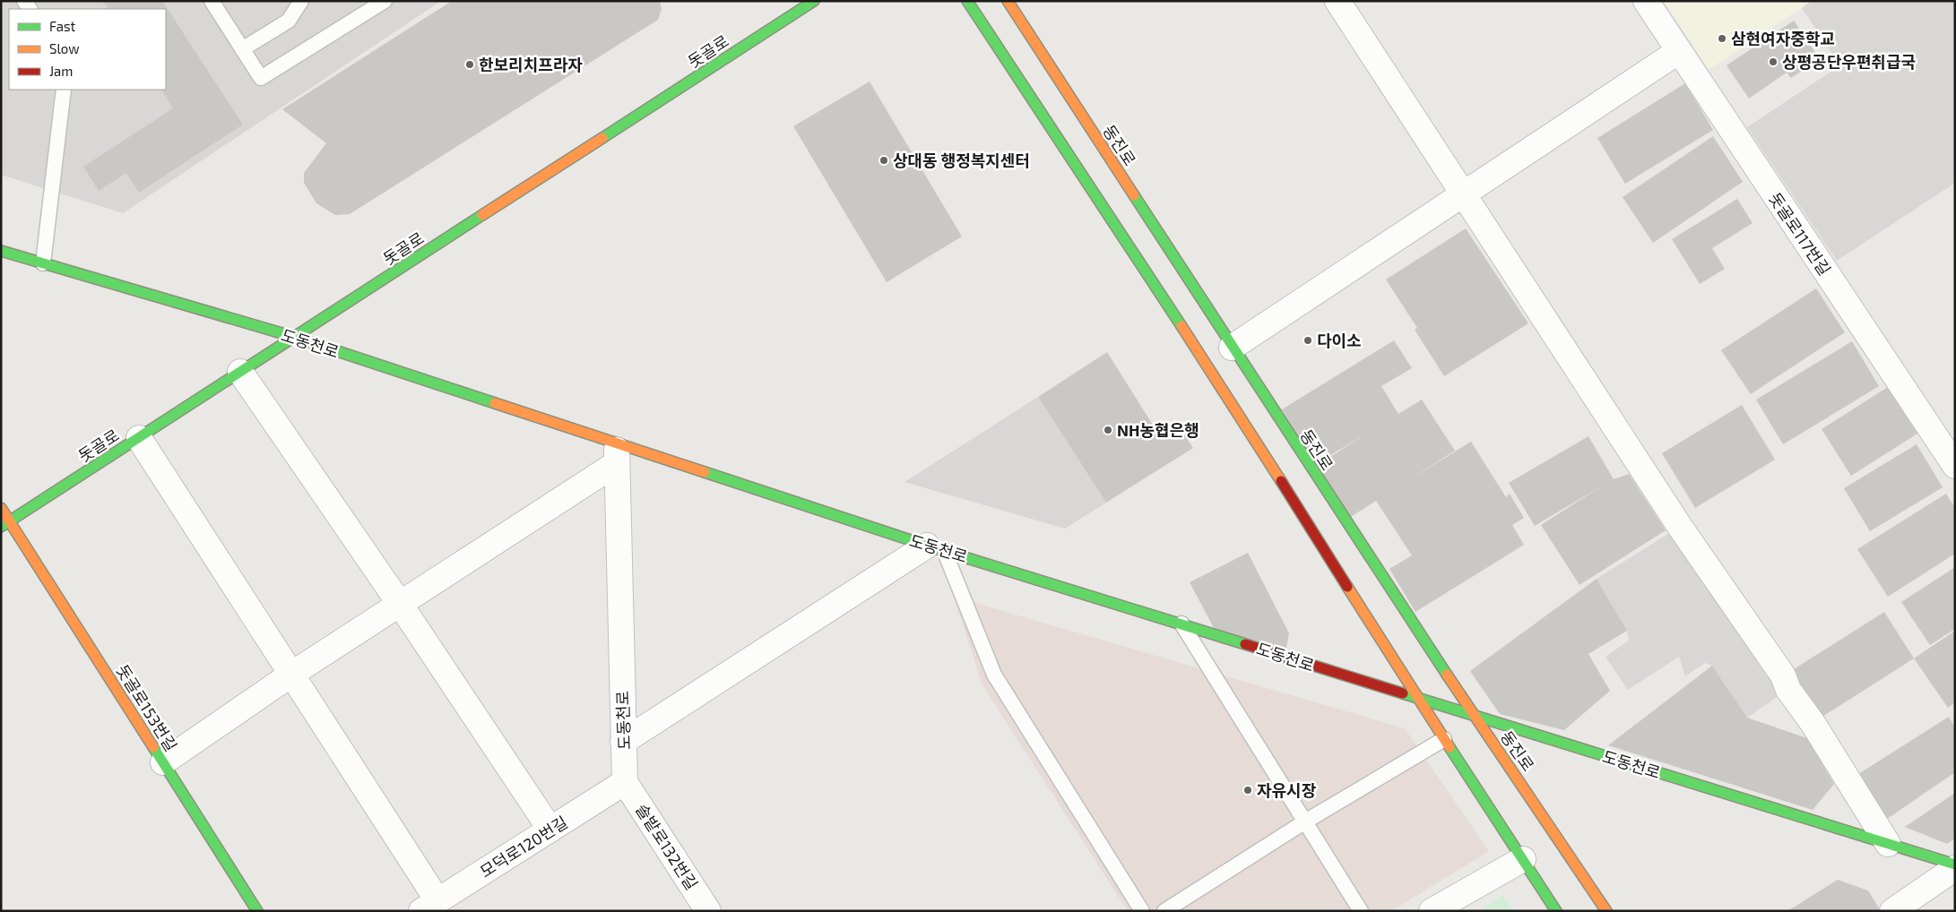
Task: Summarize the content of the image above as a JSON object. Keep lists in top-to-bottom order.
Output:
{
  "streets": {
    "street": [
      "돗골로",
      "동진로",
      "돗골로117번길",
      "도동천로",
      "돗골로153번길",
      "모덕로120번길",
      "솔밭로132번길"
    ]
  },
  "crossings": [
    ["돗골로", "도동천로"],
    ["돗골로", "돗골로153번길"],
    ["동진로", "도동천로"],
    ["도동천로", "모덕로120번길"],
    ["도동천로", "솔밭로132번길"],
    ["모덕로120번길", "솔밭로132번길"]
  ],
  "places": [
    "삼현여자중학교",
    "상평공단우편취급국",
    "한보리치프라자",
    "상대동 행정복지센터",
    "다이소",
    "NH농협은행",
    "자유시장"
  ],
  "legend": ["Fast", "Slow", "Jam"]
}
